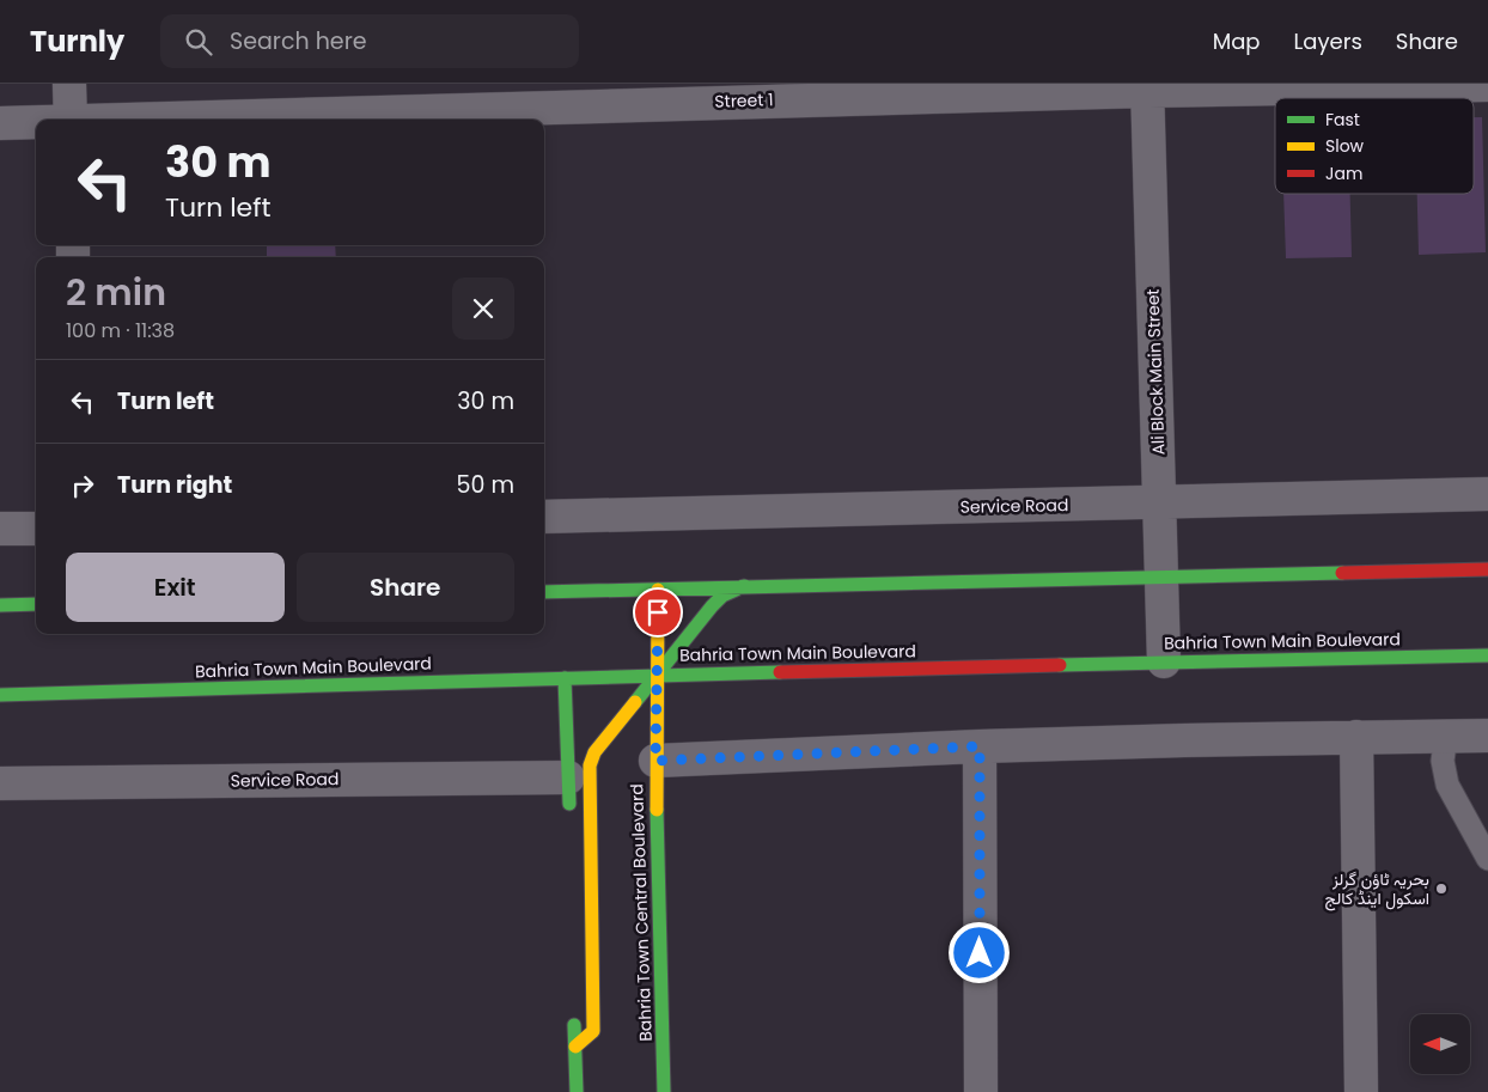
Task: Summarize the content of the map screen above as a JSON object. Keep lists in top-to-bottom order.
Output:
{
  "streets": {
    "main road": ["Bahria Town Main Boulevard", "Bahria Town Central Boulevard"],
    "street": ["Street 1", "Ali Block Main Street", "Service Road"]
  },
  "crossings": [
    ["Street 1", "Ali Block Main Street"],
    ["Ali Block Main Street", "Service Road"],
    ["Ali Block Main Street", "Bahria Town Main Boulevard"],
    ["Bahria Town Main Boulevard", "Bahria Town Central Boulevard"]
  ],
  "places": ["بحریہ ٹاؤن گرلز اسکول اینڈ کالج"],
  "legend": ["Fast", "Slow", "Jam"],
  "north": "left",
  "page": {
    "header": "Turnly",
    "search": "Search here",
    "nav": ["Map", "Layers", "Share"],
    "turn": ["30 m", "Turn left"],
    "heading": ["2 min", "100 m · 11:38"],
    "list": [
      {
        "name": "Turn left",
        "value": "30 m"
      },
      {
        "name": "Turn right",
        "value": "50 m"
      }
    ],
    "buttons": ["Exit", "Share"]
  }
}
